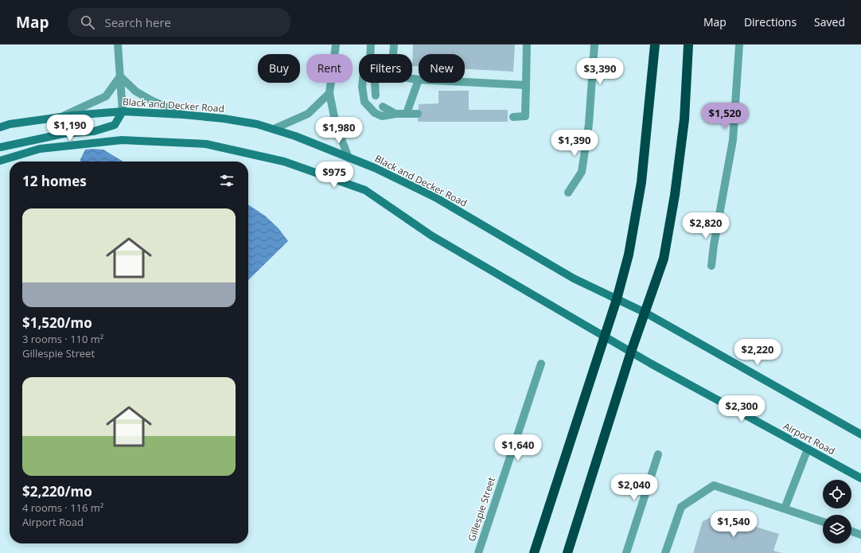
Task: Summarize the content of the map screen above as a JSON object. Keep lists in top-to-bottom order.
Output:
{
  "streets": {
    "main road": ["Black and Decker Road", "Airport Road"],
    "street": ["Gillespie Street"]
  },
  "page": {
    "header": "Map",
    "search": "Search here",
    "nav": ["Map", "Directions", "Saved"],
    "chip": [
      "Buy",
      "Rent",
      "Filters",
      "New"
    ],
    "price": [
      "$3,390",
      "$1,520",
      "$1,190",
      "$1,980",
      "$1,390",
      "$975",
      "$2,820",
      "$2,220",
      "$2,300",
      "$1,640",
      "$2,040",
      "$1,540"
    ],
    "heading": "12 homes",
    "list": [
      {
        "name": "$1,520/mo",
        "note": "3 rooms · 110 m² · Gillespie Street"
      },
      {
        "name": "$2,220/mo",
        "note": "4 rooms · 116 m² · Airport Road"
      }
    ]
  }
}
